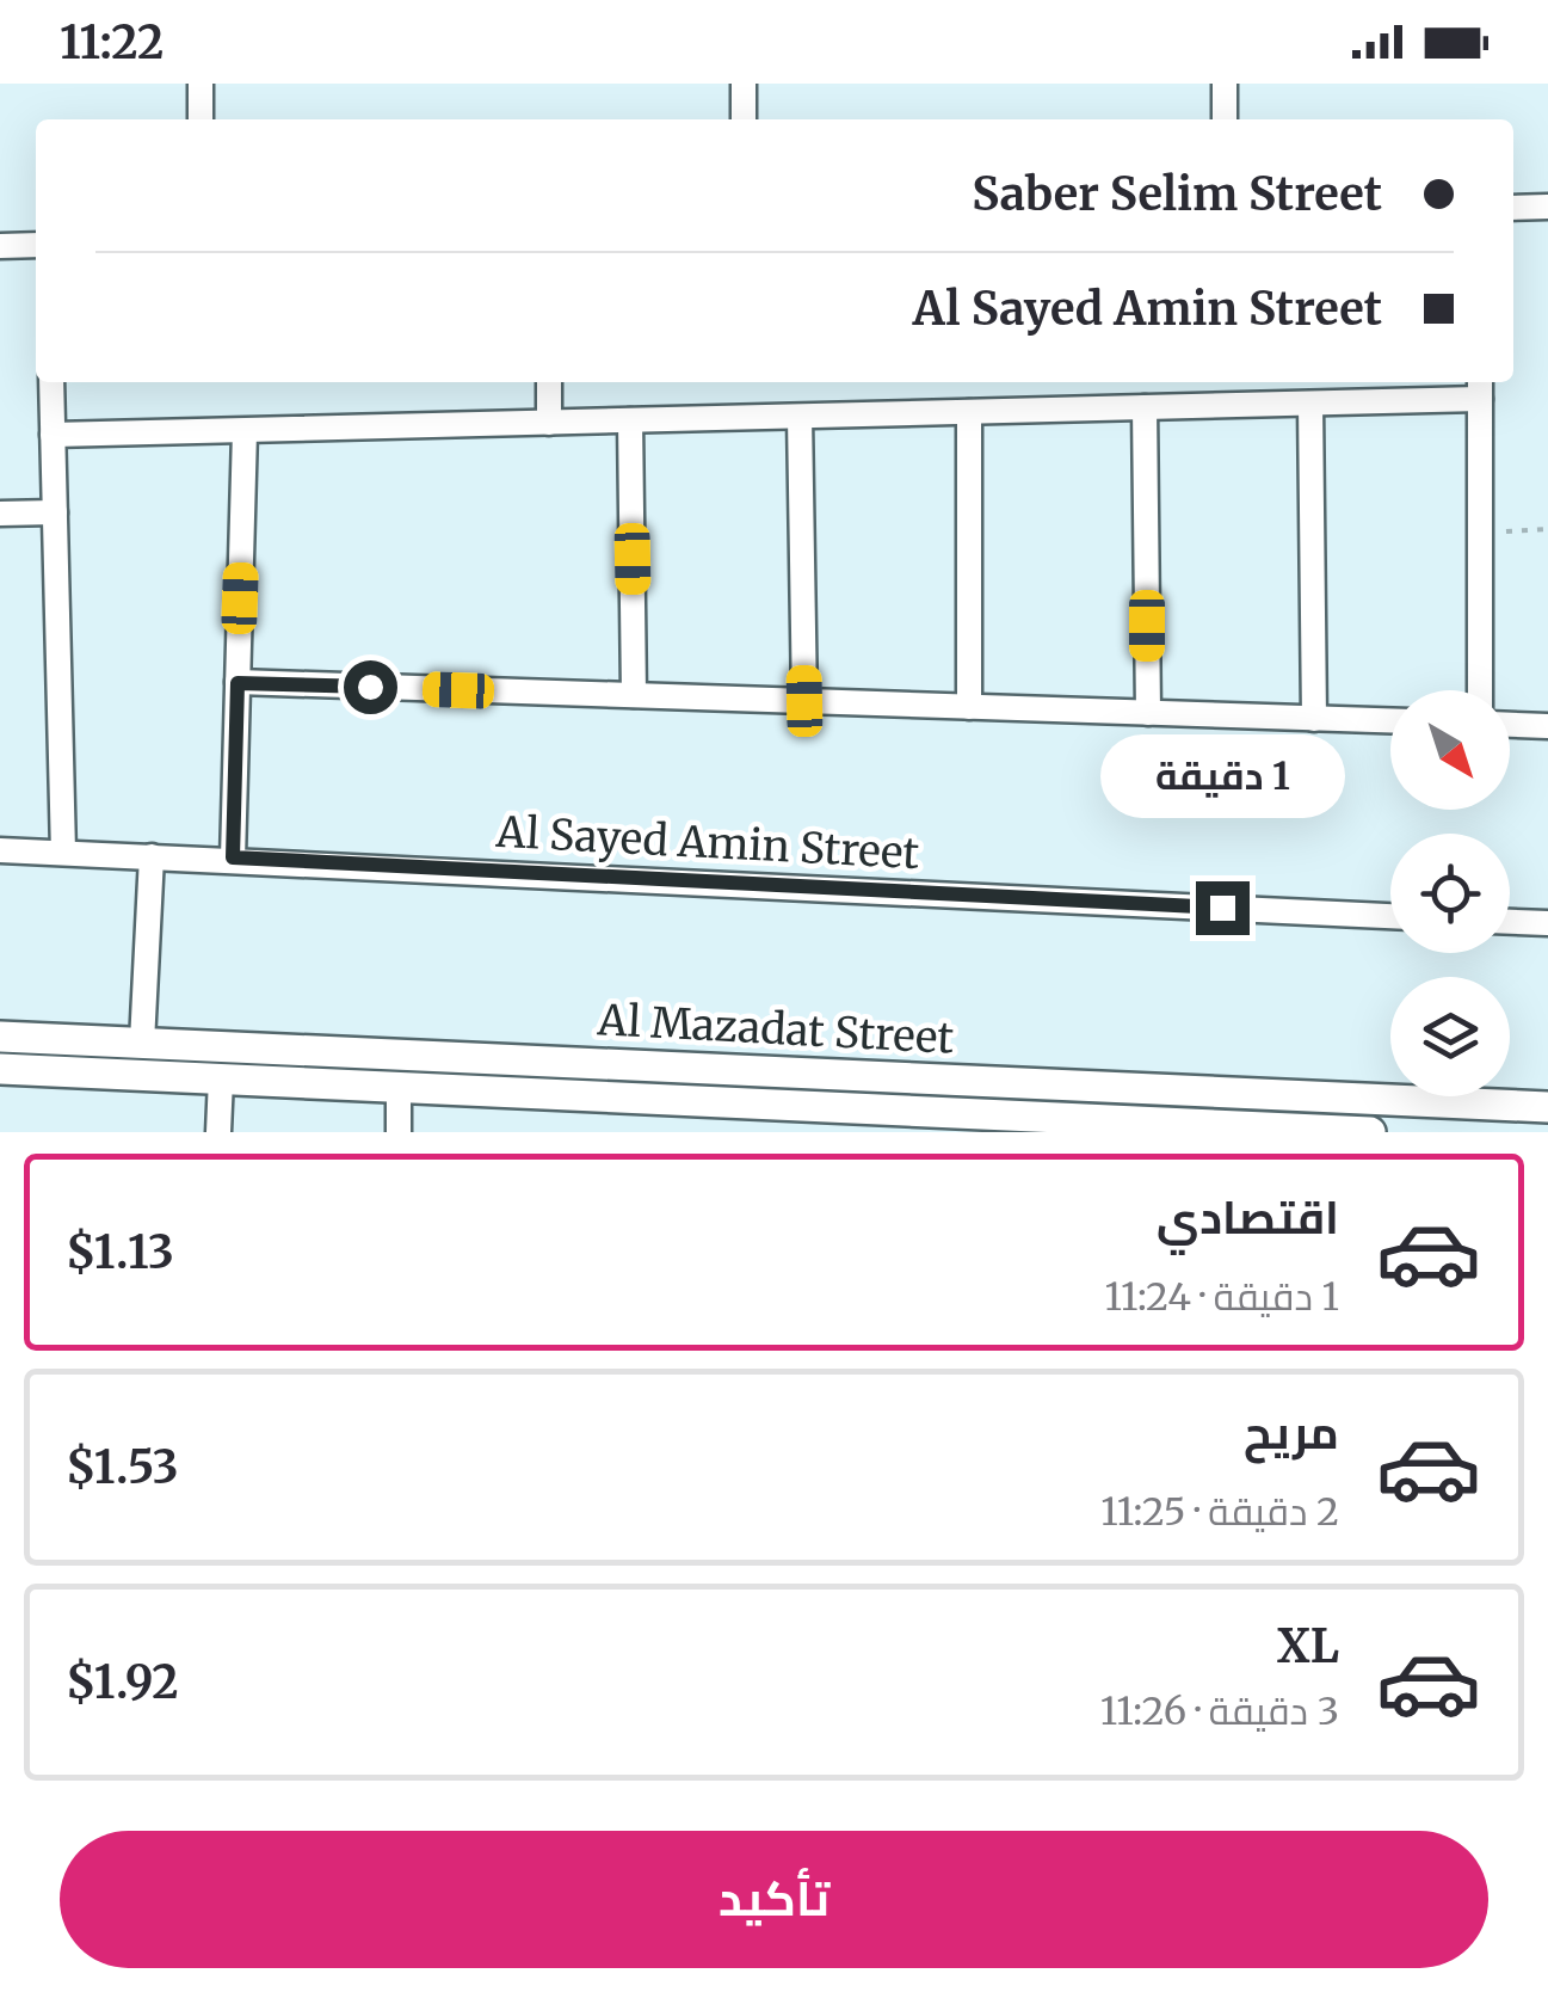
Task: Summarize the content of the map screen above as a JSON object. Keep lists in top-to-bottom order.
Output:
{
  "streets": {
    "street": ["Al Sayed Amin Street", "Al Mazadat Street"]
  },
  "north": "bottom right",
  "page": {
    "status": "11:22",
    "banner": ["Saber Selim Street", "Al Sayed Amin Street"],
    "bubble": "1 دقيقة",
    "list": [
      {
        "name": "اقتصادي",
        "note": "1 دقيقة · 11:24",
        "value": "$1.13"
      },
      {
        "name": "مريح",
        "note": "2 دقيقة · 11:25",
        "value": "$1.53"
      },
      {
        "name": "XL",
        "note": "3 دقيقة · 11:26",
        "value": "$1.92"
      }
    ],
    "buttons": "تأكيد"
  }
}
